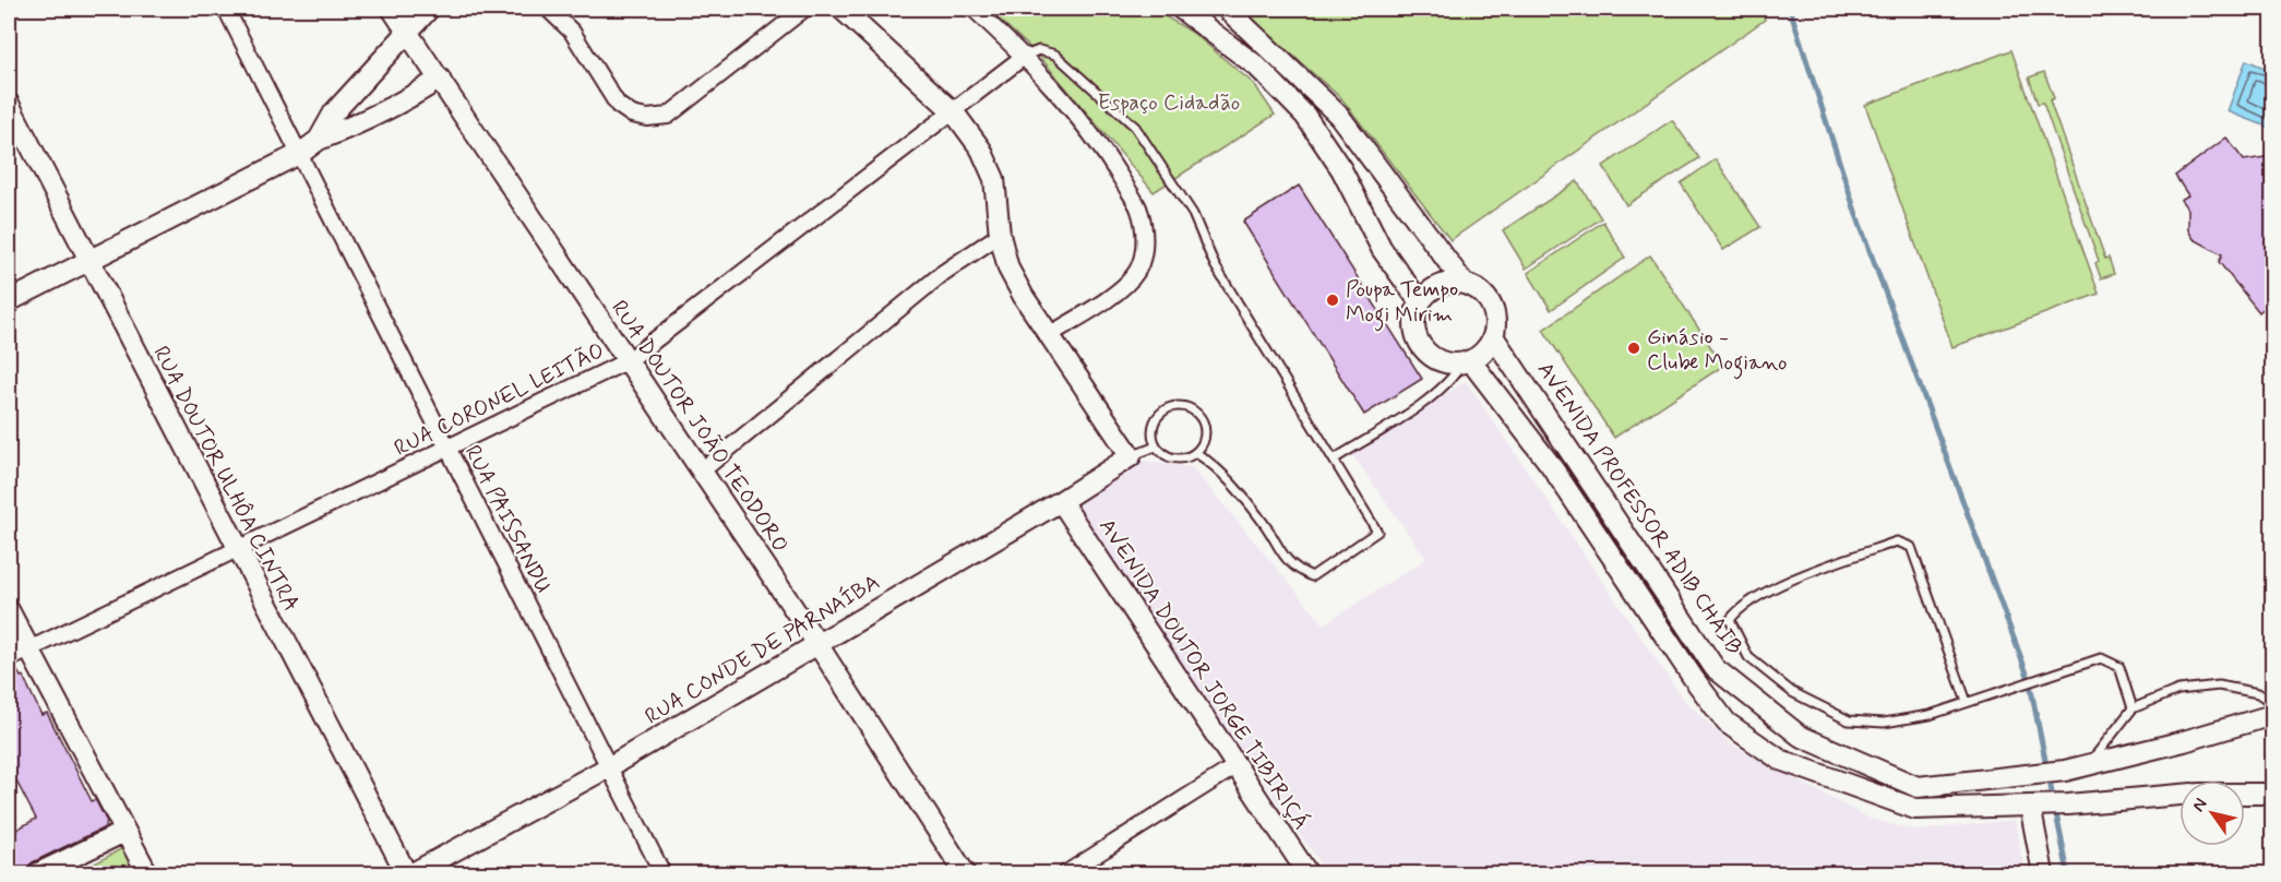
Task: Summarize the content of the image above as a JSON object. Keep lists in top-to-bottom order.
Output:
{
  "streets": {
    "street": [
      "RUA CORONEL LEITÃO",
      "RUA DOUTOR JOÃO TEODORO",
      "RUA DOUTOR ULHÔA CINTRA",
      "AVENIDA PROFESSOR ADIB CHAIB",
      "RUA PAISSANDU",
      "RUA CONDE DE PARNAÍBA",
      "AVENIDA DOUTOR JORGE TIBIRIÇÁ"
    ]
  },
  "crossings": [
    ["RUA CORONEL LEITÃO", "RUA DOUTOR JOÃO TEODORO"],
    ["RUA CORONEL LEITÃO", "RUA DOUTOR ULHÔA CINTRA"],
    ["RUA CORONEL LEITÃO", "RUA PAISSANDU"],
    ["RUA DOUTOR JOÃO TEODORO", "RUA CONDE DE PARNAÍBA"],
    ["RUA PAISSANDU", "RUA CONDE DE PARNAÍBA"],
    ["RUA CONDE DE PARNAÍBA", "AVENIDA DOUTOR JORGE TIBIRIÇÁ"]
  ],
  "parks": ["Espaço Cidadão"],
  "places": ["Poupa Tempo Mogi Mirim", "Ginásio - Clube Mogiano"],
  "north": "top left"
}
